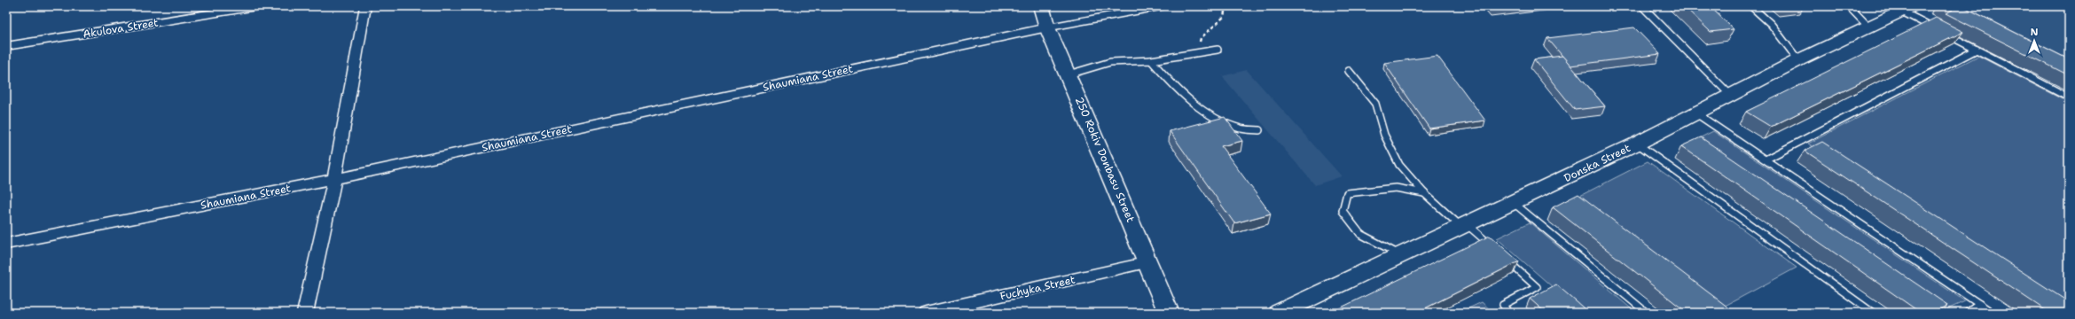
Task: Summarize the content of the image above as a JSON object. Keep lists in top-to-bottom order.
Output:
{
  "streets": {
    "street": [
      "Akulova Street",
      "Shaumiana Street",
      "250 Rokiv Donbasu Street",
      "Donska Street",
      "Fuchyka Street"
    ]
  },
  "crossings": [
    ["Shaumiana Street", "250 Rokiv Donbasu Street"],
    ["250 Rokiv Donbasu Street", "Fuchyka Street"]
  ],
  "north": "top"
}
